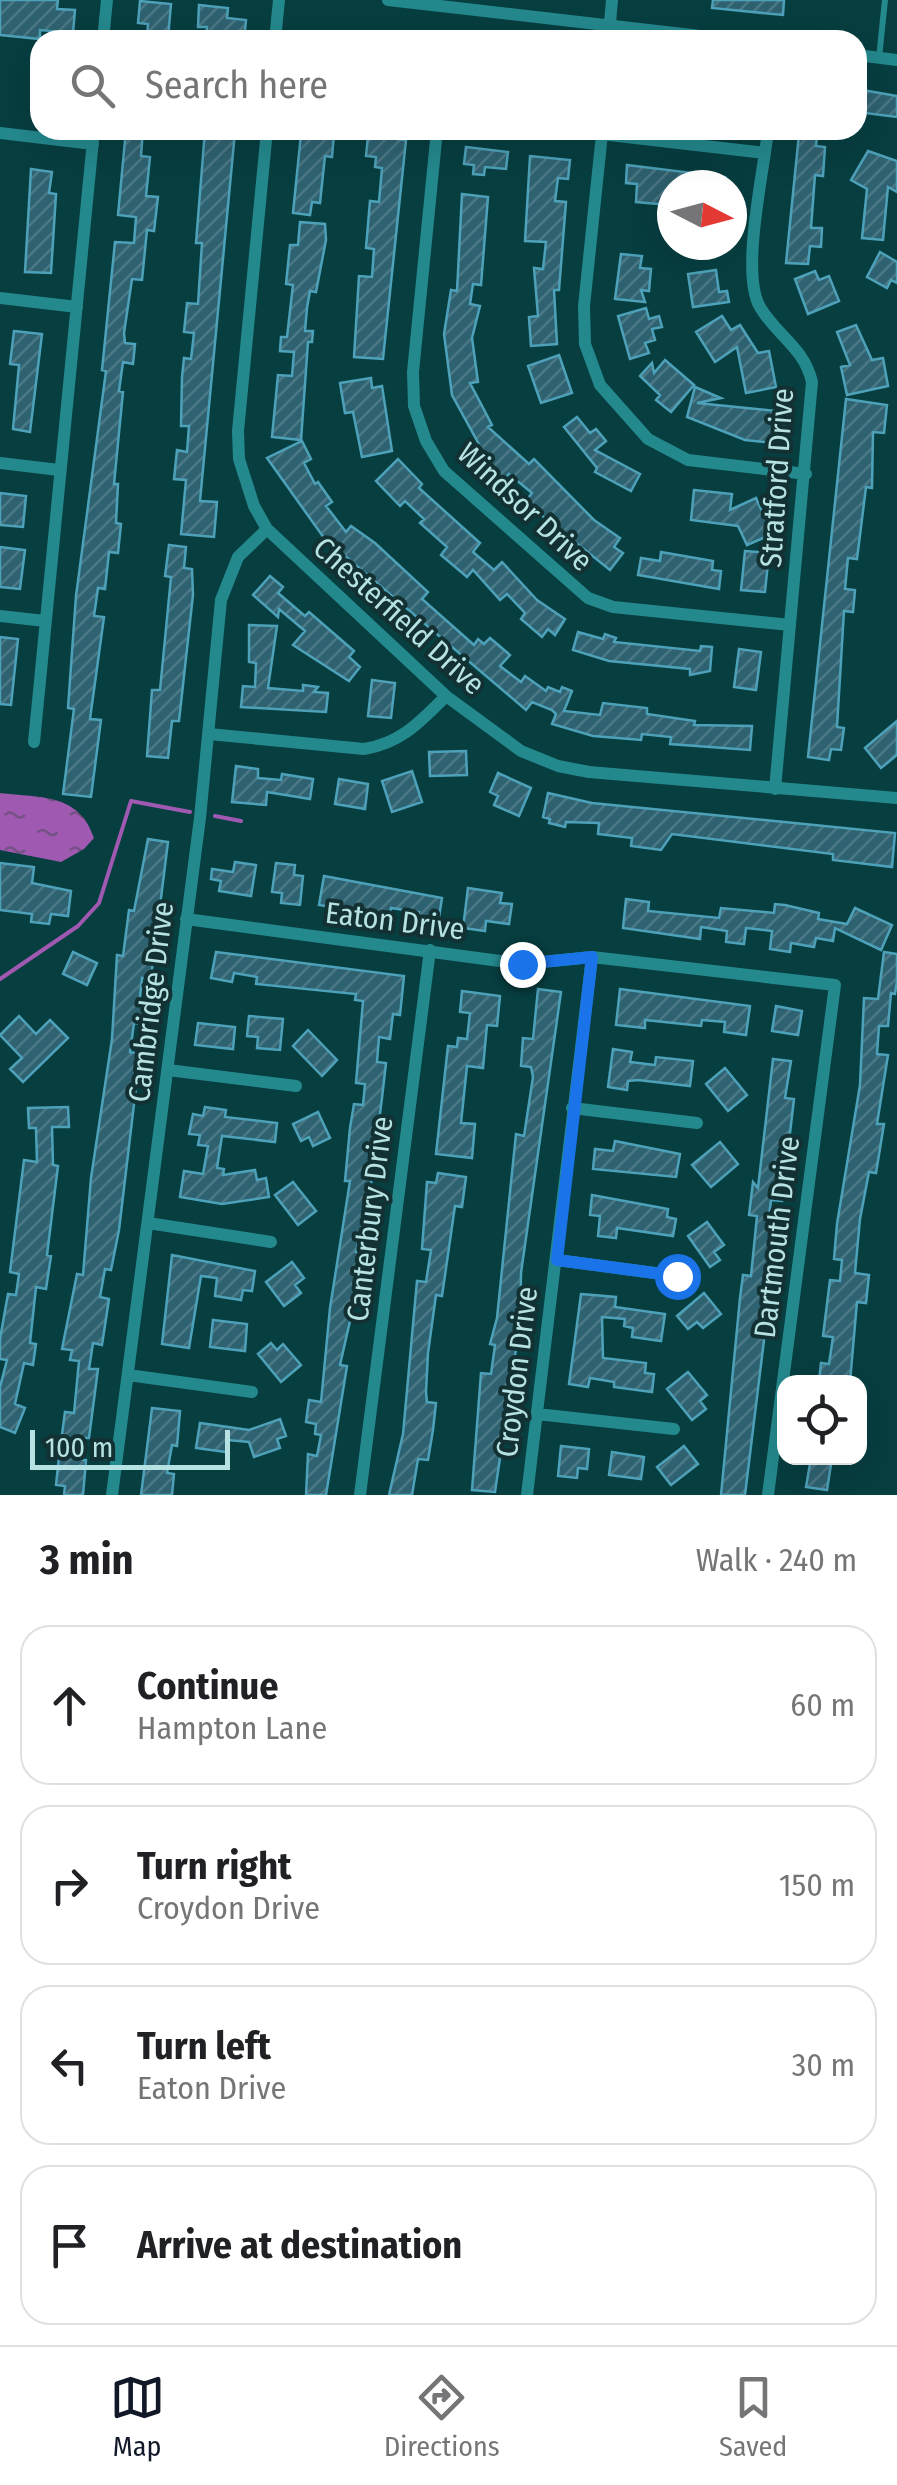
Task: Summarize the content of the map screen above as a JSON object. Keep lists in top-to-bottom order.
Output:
{
  "streets": {
    "street": [
      "Stratford Drive",
      "Windsor Drive",
      "Chesterfield Drive",
      "Eaton Drive",
      "Cambridge Drive",
      "Canterbury Drive",
      "Dartmouth Drive",
      "Croydon Drive"
    ]
  },
  "crossings": [
    ["Stratford Drive", "Windsor Drive"],
    ["Stratford Drive", "Chesterfield Drive"],
    ["Chesterfield Drive", "Cambridge Drive"],
    ["Eaton Drive", "Cambridge Drive"],
    ["Eaton Drive", "Canterbury Drive"],
    ["Eaton Drive", "Dartmouth Drive"],
    ["Eaton Drive", "Croydon Drive"]
  ],
  "scale_bar": "100 m",
  "north": "right",
  "page": {
    "search": "Search here",
    "scale": "100 m",
    "heading": ["3 min", "Walk · 240 m"],
    "list": [
      ["Continue", "Hampton Lane", "60 m"],
      ["Turn right", "Croydon Drive", "150 m"],
      ["Turn left", "Eaton Drive", "30 m"],
      "Arrive at destination"
    ],
    "nav": ["Map", "Directions", "Saved"]
  }
}
